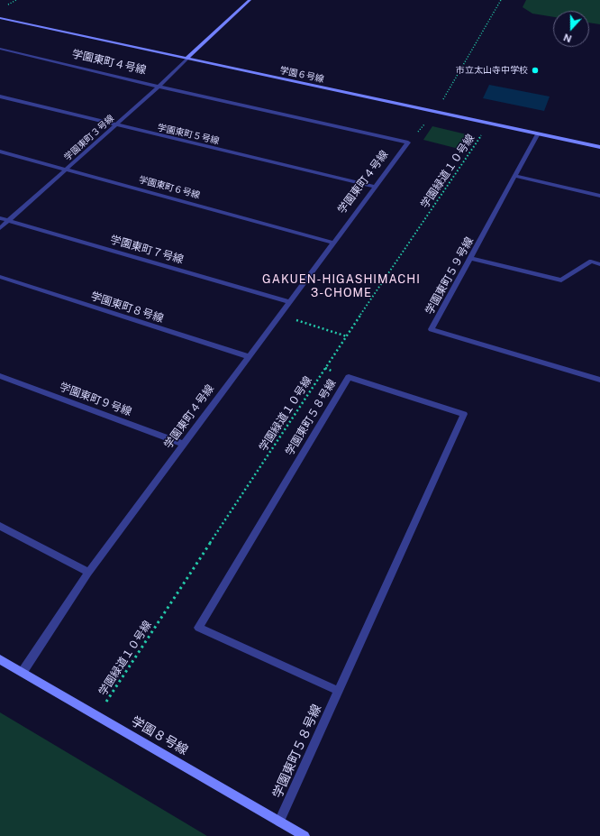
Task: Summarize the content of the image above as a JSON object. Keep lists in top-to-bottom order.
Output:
{
  "streets": {
    "street": [
      "学園東町４号線",
      "学園６号線",
      "学園東町５号線",
      "学園東町３号線",
      "学園東町６号線",
      "学園東町７号線",
      "学園東町５９号線",
      "学園東町８号線",
      "学園東町９号線",
      "学園東町５８号線",
      "学園８号線"
    ],
    "path": ["学園緑道１０号線"]
  },
  "crossings": [
    ["学園東町４号線", "学園東町５号線"],
    ["学園東町４号線", "学園東町３号線"],
    ["学園東町４号線", "学園東町６号線"],
    ["学園東町４号線", "学園東町７号線"],
    ["学園東町４号線", "学園東町８号線"],
    ["学園東町４号線", "学園東町９号線"],
    ["学園東町４号線", "学園８号線"],
    ["学園６号線", "学園東町３号線"],
    ["学園６号線", "学園緑道１０号線"],
    ["学園６号線", "学園東町５９号線"],
    ["学園東町５号線", "学園東町３号線"],
    ["学園東町３号線", "学園東町６号線"],
    ["学園東町３号線", "学園東町７号線"],
    ["学園緑道１０号線", "学園８号線"],
    ["学園東町５８号線", "学園８号線"]
  ],
  "districts": ["GAKUEN-HIGASHIMACHI 3-CHOME"],
  "places": ["市立太山寺中学校"],
  "north": "bottom"
}
